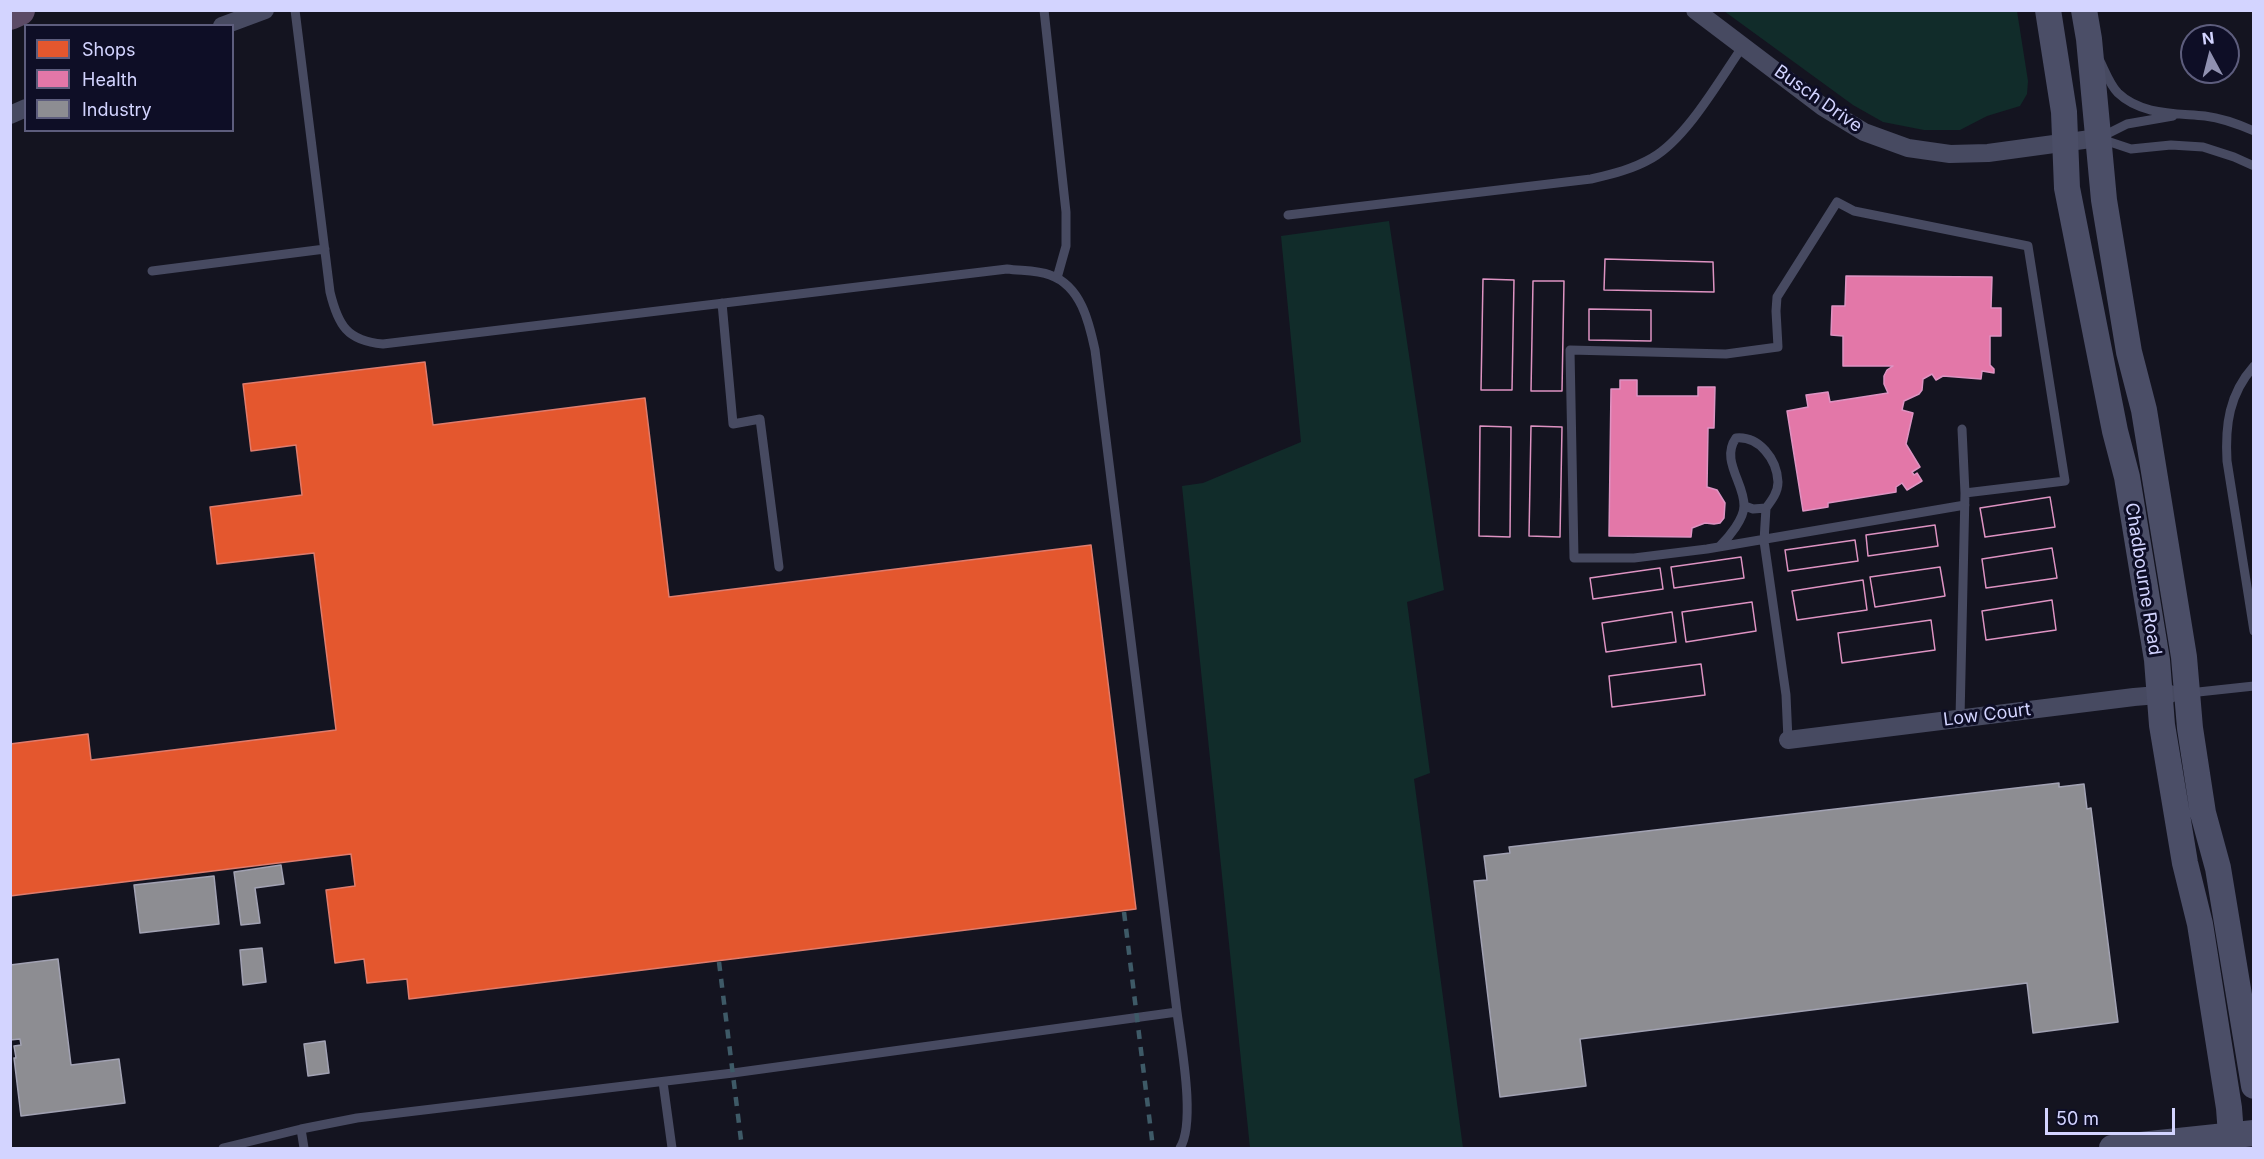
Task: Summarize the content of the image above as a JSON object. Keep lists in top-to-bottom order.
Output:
{
  "streets": {
    "main road": ["Chadbourne Road"],
    "street": ["Busch Drive", "Low Court"]
  },
  "crossings": [
    ["Busch Drive", "Chadbourne Road"],
    ["Chadbourne Road", "Low Court"]
  ],
  "legend": ["Shops", "Health", "Industry"],
  "scale_bar": "50 m",
  "north": "top"
}
